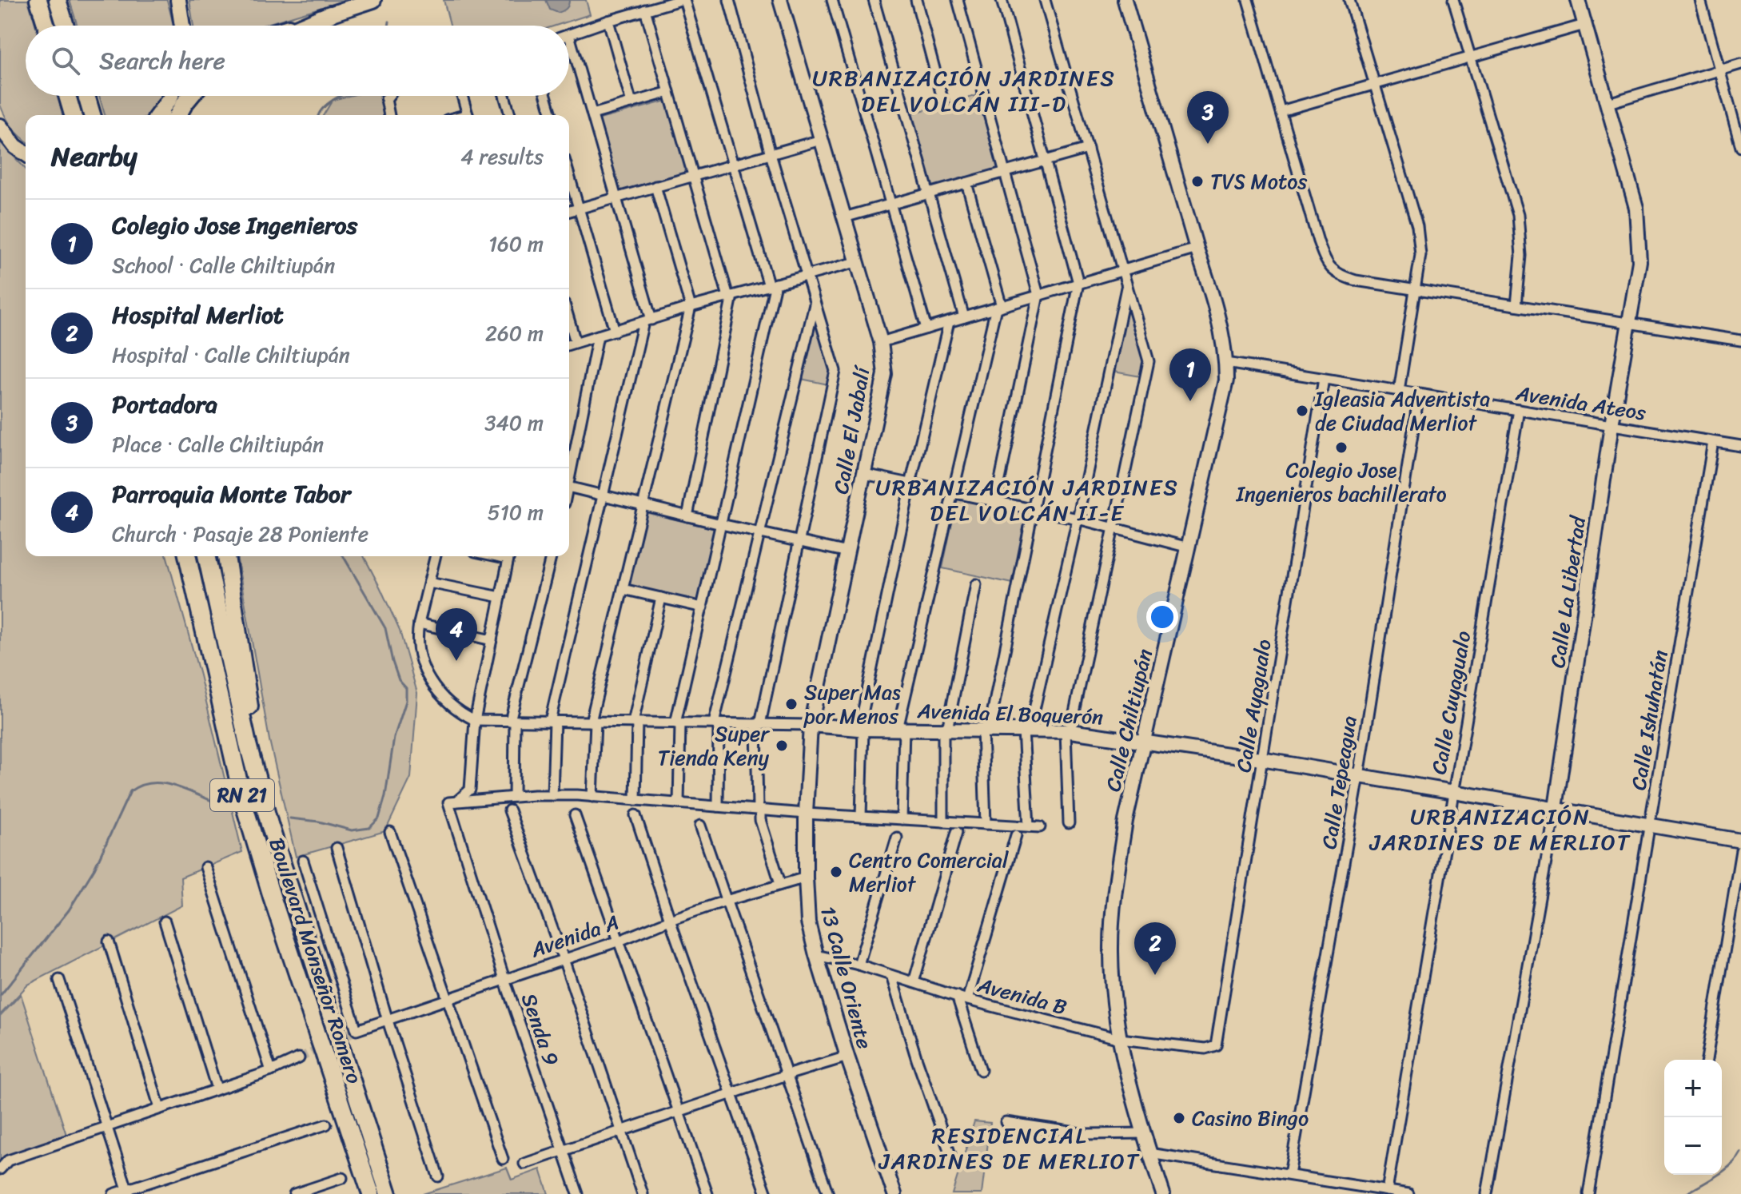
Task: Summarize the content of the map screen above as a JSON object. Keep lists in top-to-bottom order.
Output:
{
  "streets": {
    "highway": ["RN 21", "Boulevard Monseñor Romero"],
    "main road": [
      "Calle El Jabalí",
      "Calle La Libertad",
      "Avenida El Boquerón",
      "Calle Chiltiupán",
      "13 Calle Oriente"
    ],
    "street": [
      "Avenida Ateos",
      "Calle Cuyagualo",
      "Calle Ayagualo",
      "Calle Ishuhatán",
      "Calle Tepeagua",
      "Avenida A",
      "Avenida B",
      "Senda 9"
    ]
  },
  "crossings": [
    ["Avenida Ateos", "Calle La Libertad"],
    ["Avenida Ateos", "Calle Cuyagualo"],
    ["Avenida Ateos", "Calle Ayagualo"],
    ["Avenida Ateos", "Calle Chiltiupán"],
    ["Avenida Ateos", "Calle Ishuhatán"],
    ["Avenida Ateos", "Calle Tepeagua"],
    ["Calle El Jabalí", "Avenida El Boquerón"],
    ["Calle El Jabalí", "13 Calle Oriente"],
    ["Calle La Libertad", "Avenida El Boquerón"],
    ["Calle Cuyagualo", "Avenida El Boquerón"],
    ["Calle Ayagualo", "Avenida El Boquerón"],
    ["Calle Ayagualo", "Avenida B"],
    ["Avenida El Boquerón", "Calle Chiltiupán"],
    ["Avenida El Boquerón", "Calle Ishuhatán"],
    ["Avenida El Boquerón", "Calle Tepeagua"],
    ["Avenida El Boquerón", "13 Calle Oriente"],
    ["Calle Chiltiupán", "Avenida B"],
    ["Avenida A", "13 Calle Oriente"],
    ["Avenida A", "Senda 9"],
    ["13 Calle Oriente", "Avenida B"]
  ],
  "districts": [
    "URBANIZACIÓN JARDINES DEL VOLCÁN III-D",
    "URBANIZACIÓN JARDINES DEL VOLCÁN II-E",
    "URBANIZACIÓN JARDINES DE MERLIOT",
    "RESIDENCIAL JARDINES DE MERLIOT"
  ],
  "places": [
    "TVS Motos",
    "Igleasia Adventista de Ciudad Merliot",
    "Colegio Jose Ingenieros bachillerato",
    "Super Mas por Menos",
    "Super Tienda Keny",
    "Centro Comercial Merliot",
    "Casino Bingo"
  ],
  "page": {
    "search": "Search here",
    "pins": [
      "3",
      "1",
      "4",
      "2"
    ],
    "heading": ["Nearby", "4 results"],
    "list": [
      {
        "mark": "1",
        "name": "Colegio Jose Ingenieros",
        "note": "School · Calle Chiltiupán",
        "value": "160 m"
      },
      {
        "mark": "2",
        "name": "Hospital Merliot",
        "note": "Hospital · Calle Chiltiupán",
        "value": "260 m"
      },
      {
        "mark": "3",
        "name": "Portadora",
        "note": "Place · Calle Chiltiupán",
        "value": "340 m"
      },
      {
        "mark": "4",
        "name": "Parroquia Monte Tabor",
        "note": "Church · Pasaje 28 Poniente",
        "value": "510 m"
      }
    ],
    "map_buttons": ["+", "−"]
  }
}
